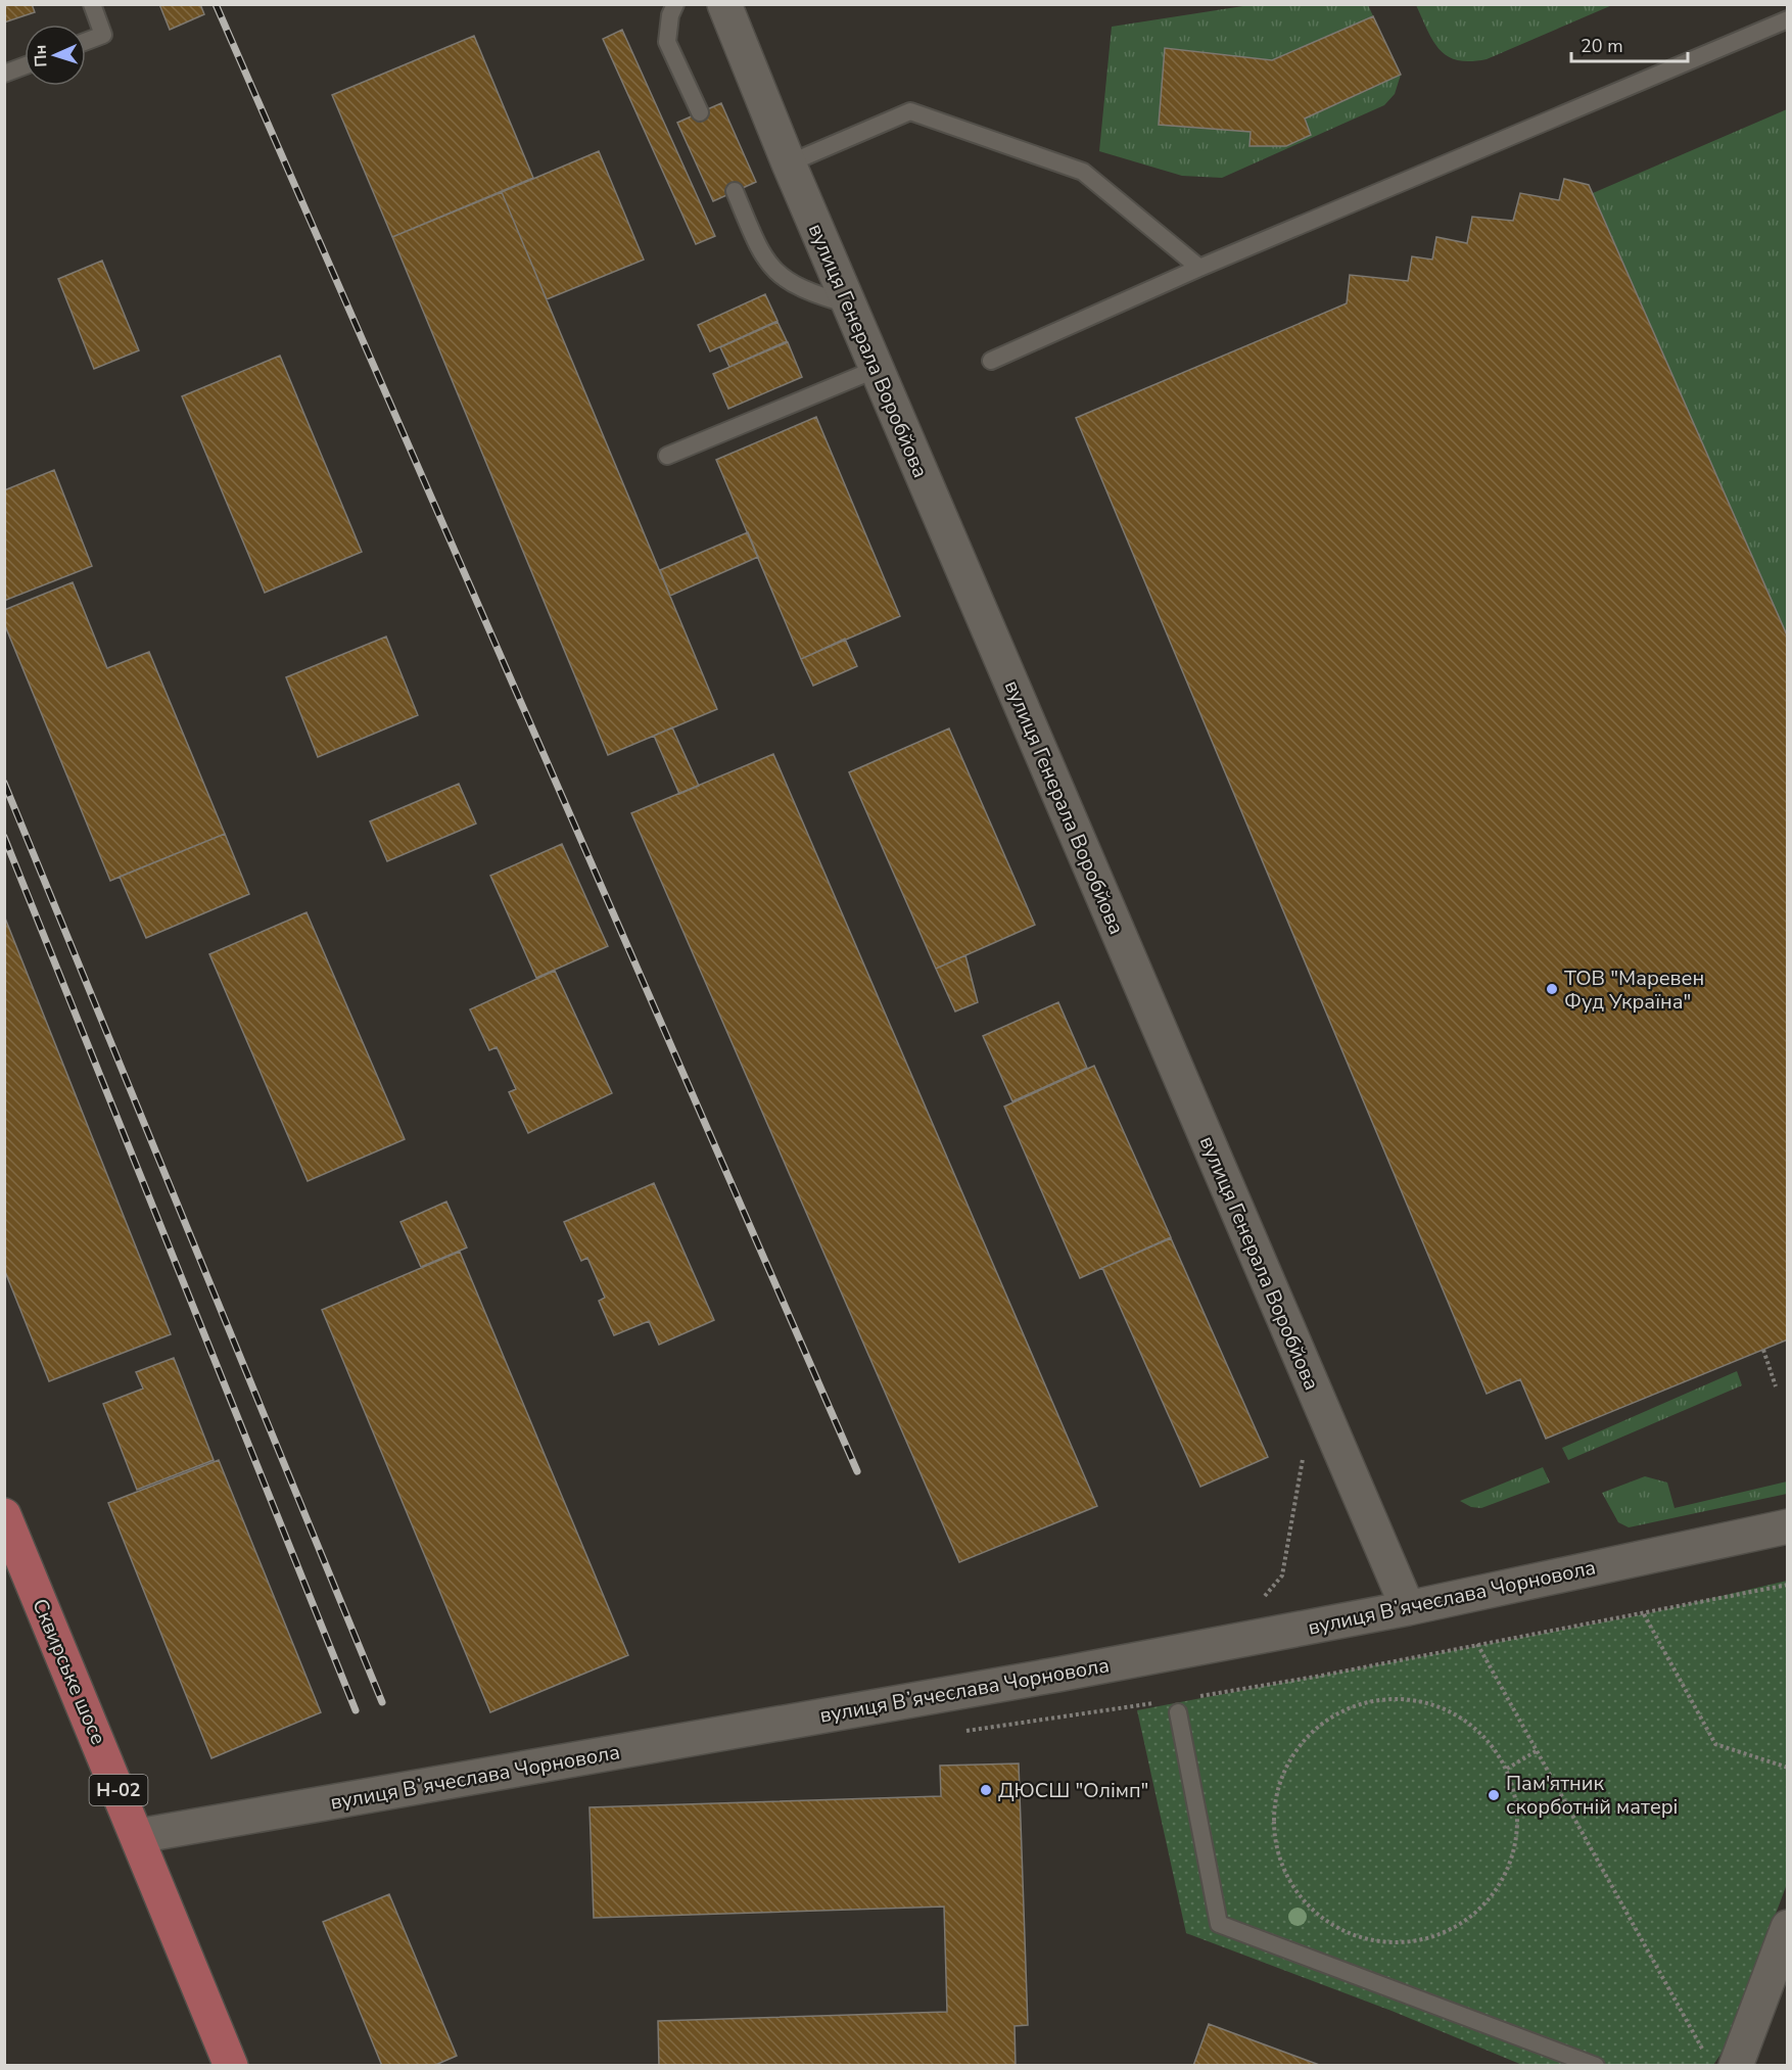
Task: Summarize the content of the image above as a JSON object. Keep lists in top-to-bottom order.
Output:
{
  "streets": {
    "main road": ["Сквирське шосе", "Н-02"],
    "street": ["вулиця Генерала Воробйова", "вулиця Вʼячеслава Чорновола"]
  },
  "crossings": [
    ["вулиця Генерала Воробйова", "вулиця Вʼячеслава Чорновола"],
    ["вулиця Вʼячеслава Чорновола", "Сквирське шосе"]
  ],
  "places": ["ТОВ \"Маревен Фуд Україна\"", "ДЮСШ \"Олімп\"", "Пам'ятник скорботній матері"],
  "scale_bar": "20 m",
  "north": "left"
}
